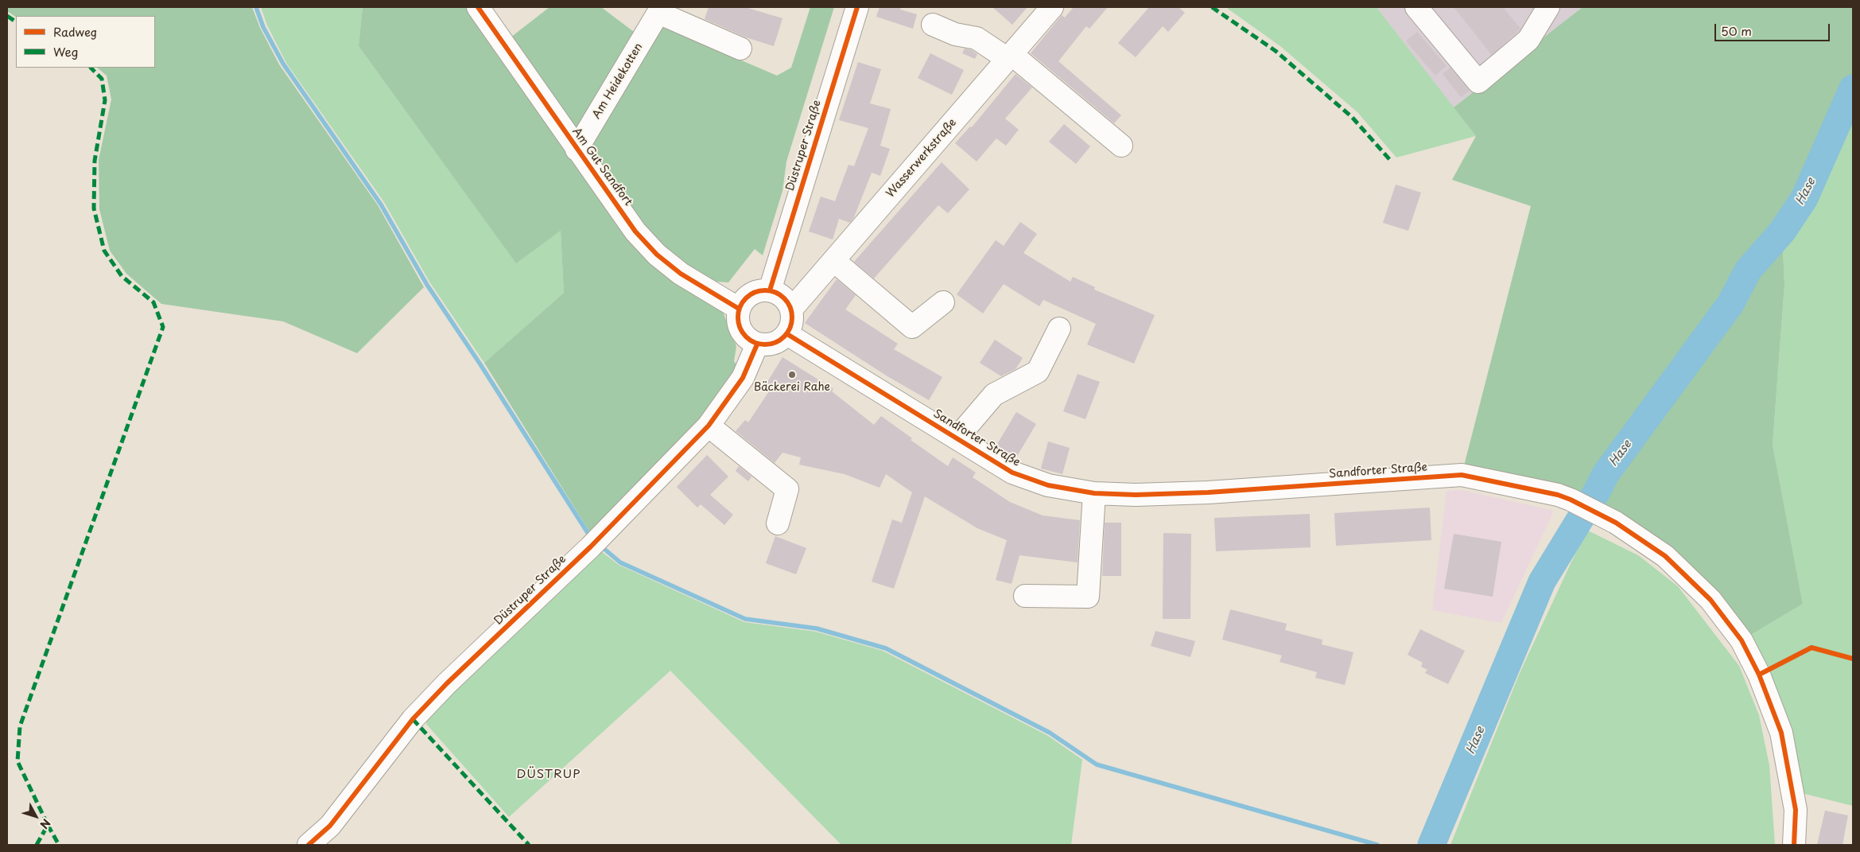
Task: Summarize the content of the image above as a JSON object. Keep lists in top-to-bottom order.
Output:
{
  "streets": {
    "street": [
      "Am Heidekotten",
      "Düstruper Straße",
      "Wasserwerkstraße",
      "Am Gut Sandfort",
      "Sandforter Straße"
    ]
  },
  "crossings": [
    ["Am Heidekotten", "Am Gut Sandfort"],
    ["Düstruper Straße", "Wasserwerkstraße"],
    ["Düstruper Straße", "Am Gut Sandfort"],
    ["Düstruper Straße", "Sandforter Straße"],
    ["Wasserwerkstraße", "Am Gut Sandfort"],
    ["Wasserwerkstraße", "Sandforter Straße"],
    ["Am Gut Sandfort", "Sandforter Straße"]
  ],
  "districts": ["DÜSTRUP"],
  "water": ["Hase"],
  "places": ["Bäckerei Rahe"],
  "legend": ["Radweg", "Weg"],
  "scale_bar": "50 m",
  "north": "bottom right"
}
